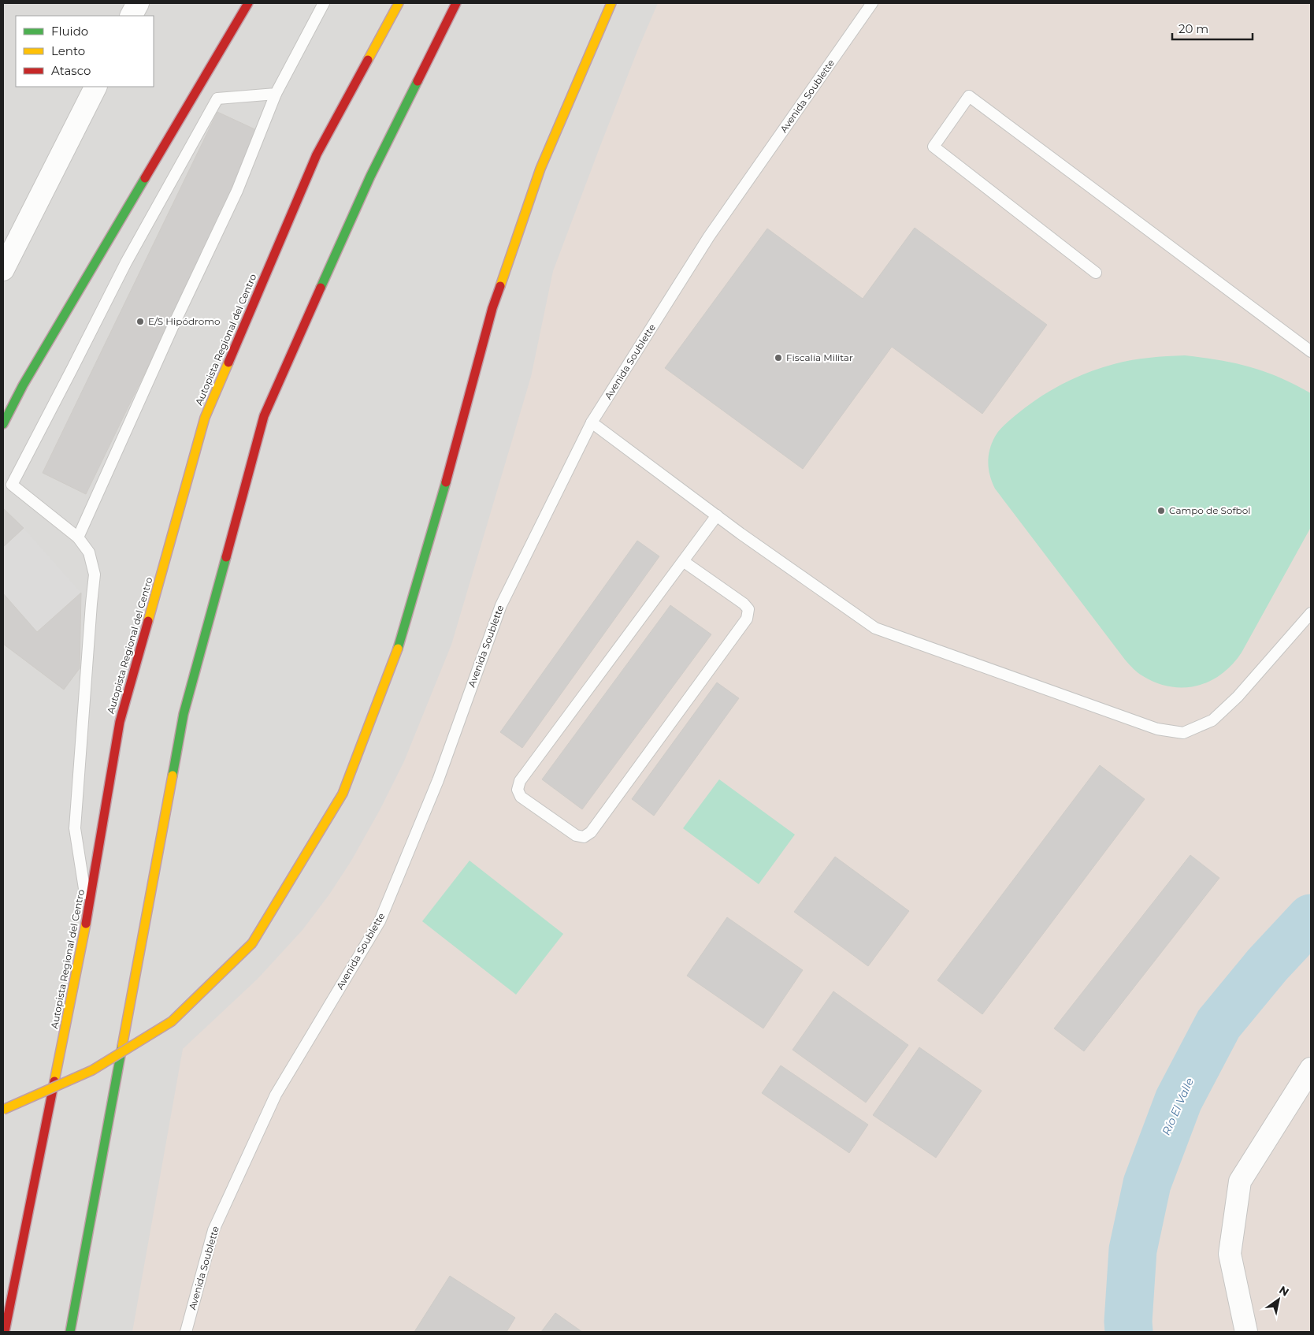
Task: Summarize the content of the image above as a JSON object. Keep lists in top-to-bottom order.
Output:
{
  "streets": {
    "highway": ["Autopista Regional del Centro"],
    "lane": ["Avenida Soublette"]
  },
  "water": ["Río El Valle"],
  "places": ["E/S Hipódromo", "Fiscalía Militar", "Campo de Sofbol"],
  "legend": ["Fluido", "Lento", "Atasco"],
  "scale_bar": "20 m",
  "north": "top right"
}
